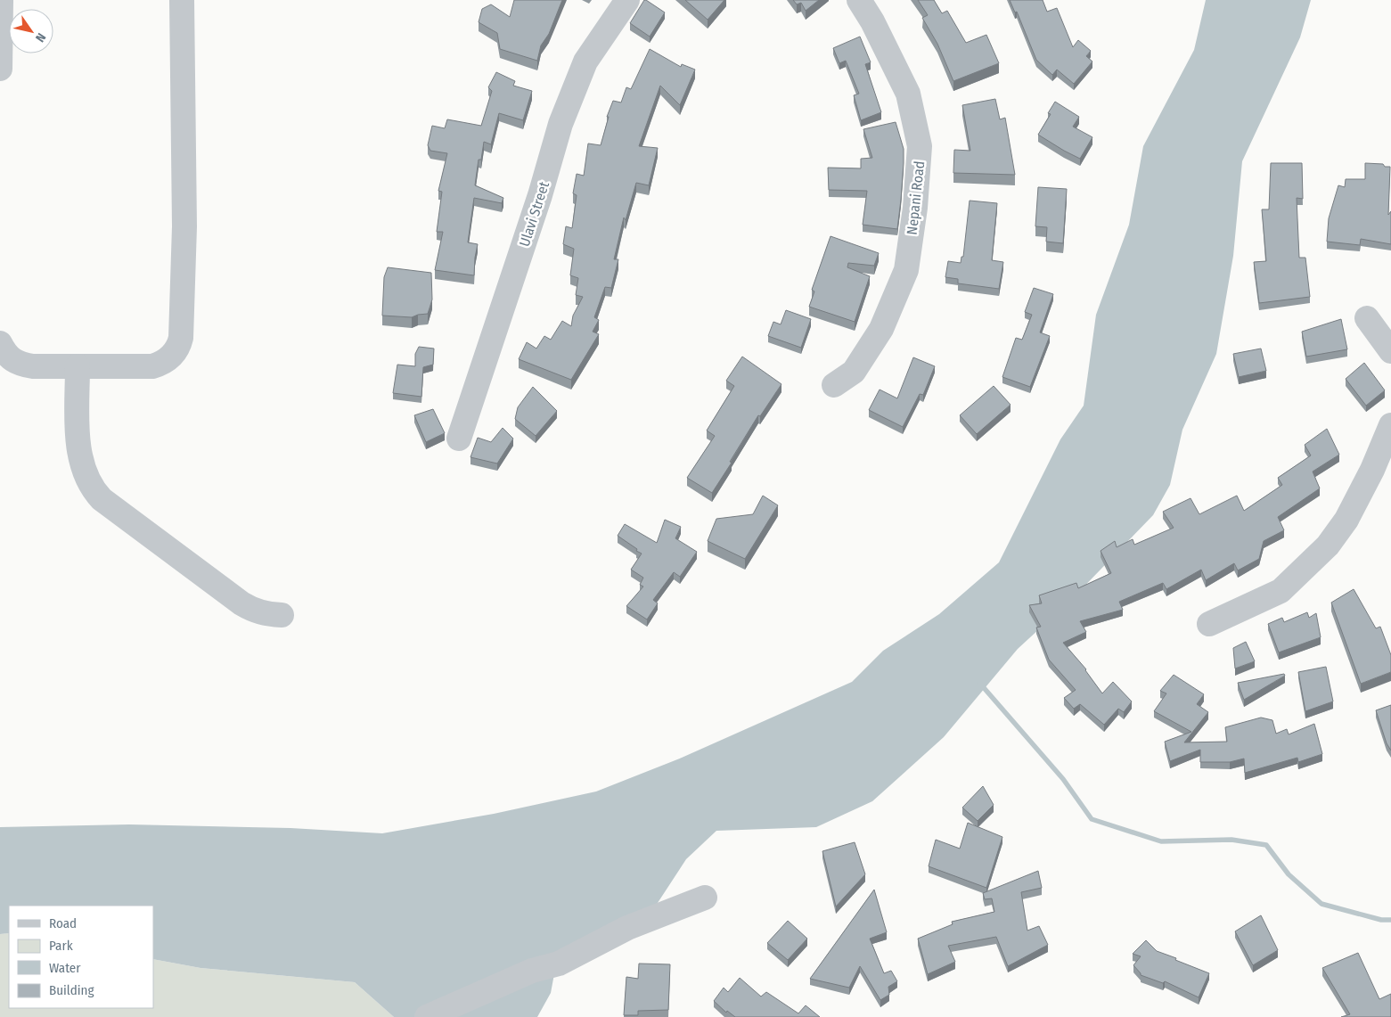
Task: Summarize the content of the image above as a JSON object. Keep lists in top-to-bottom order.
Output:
{
  "streets": {
    "street": ["Nepani Road", "Ulavi Street"]
  },
  "legend": [
    "Road",
    "Park",
    "Water",
    "Building"
  ],
  "north": "bottom right"
}
